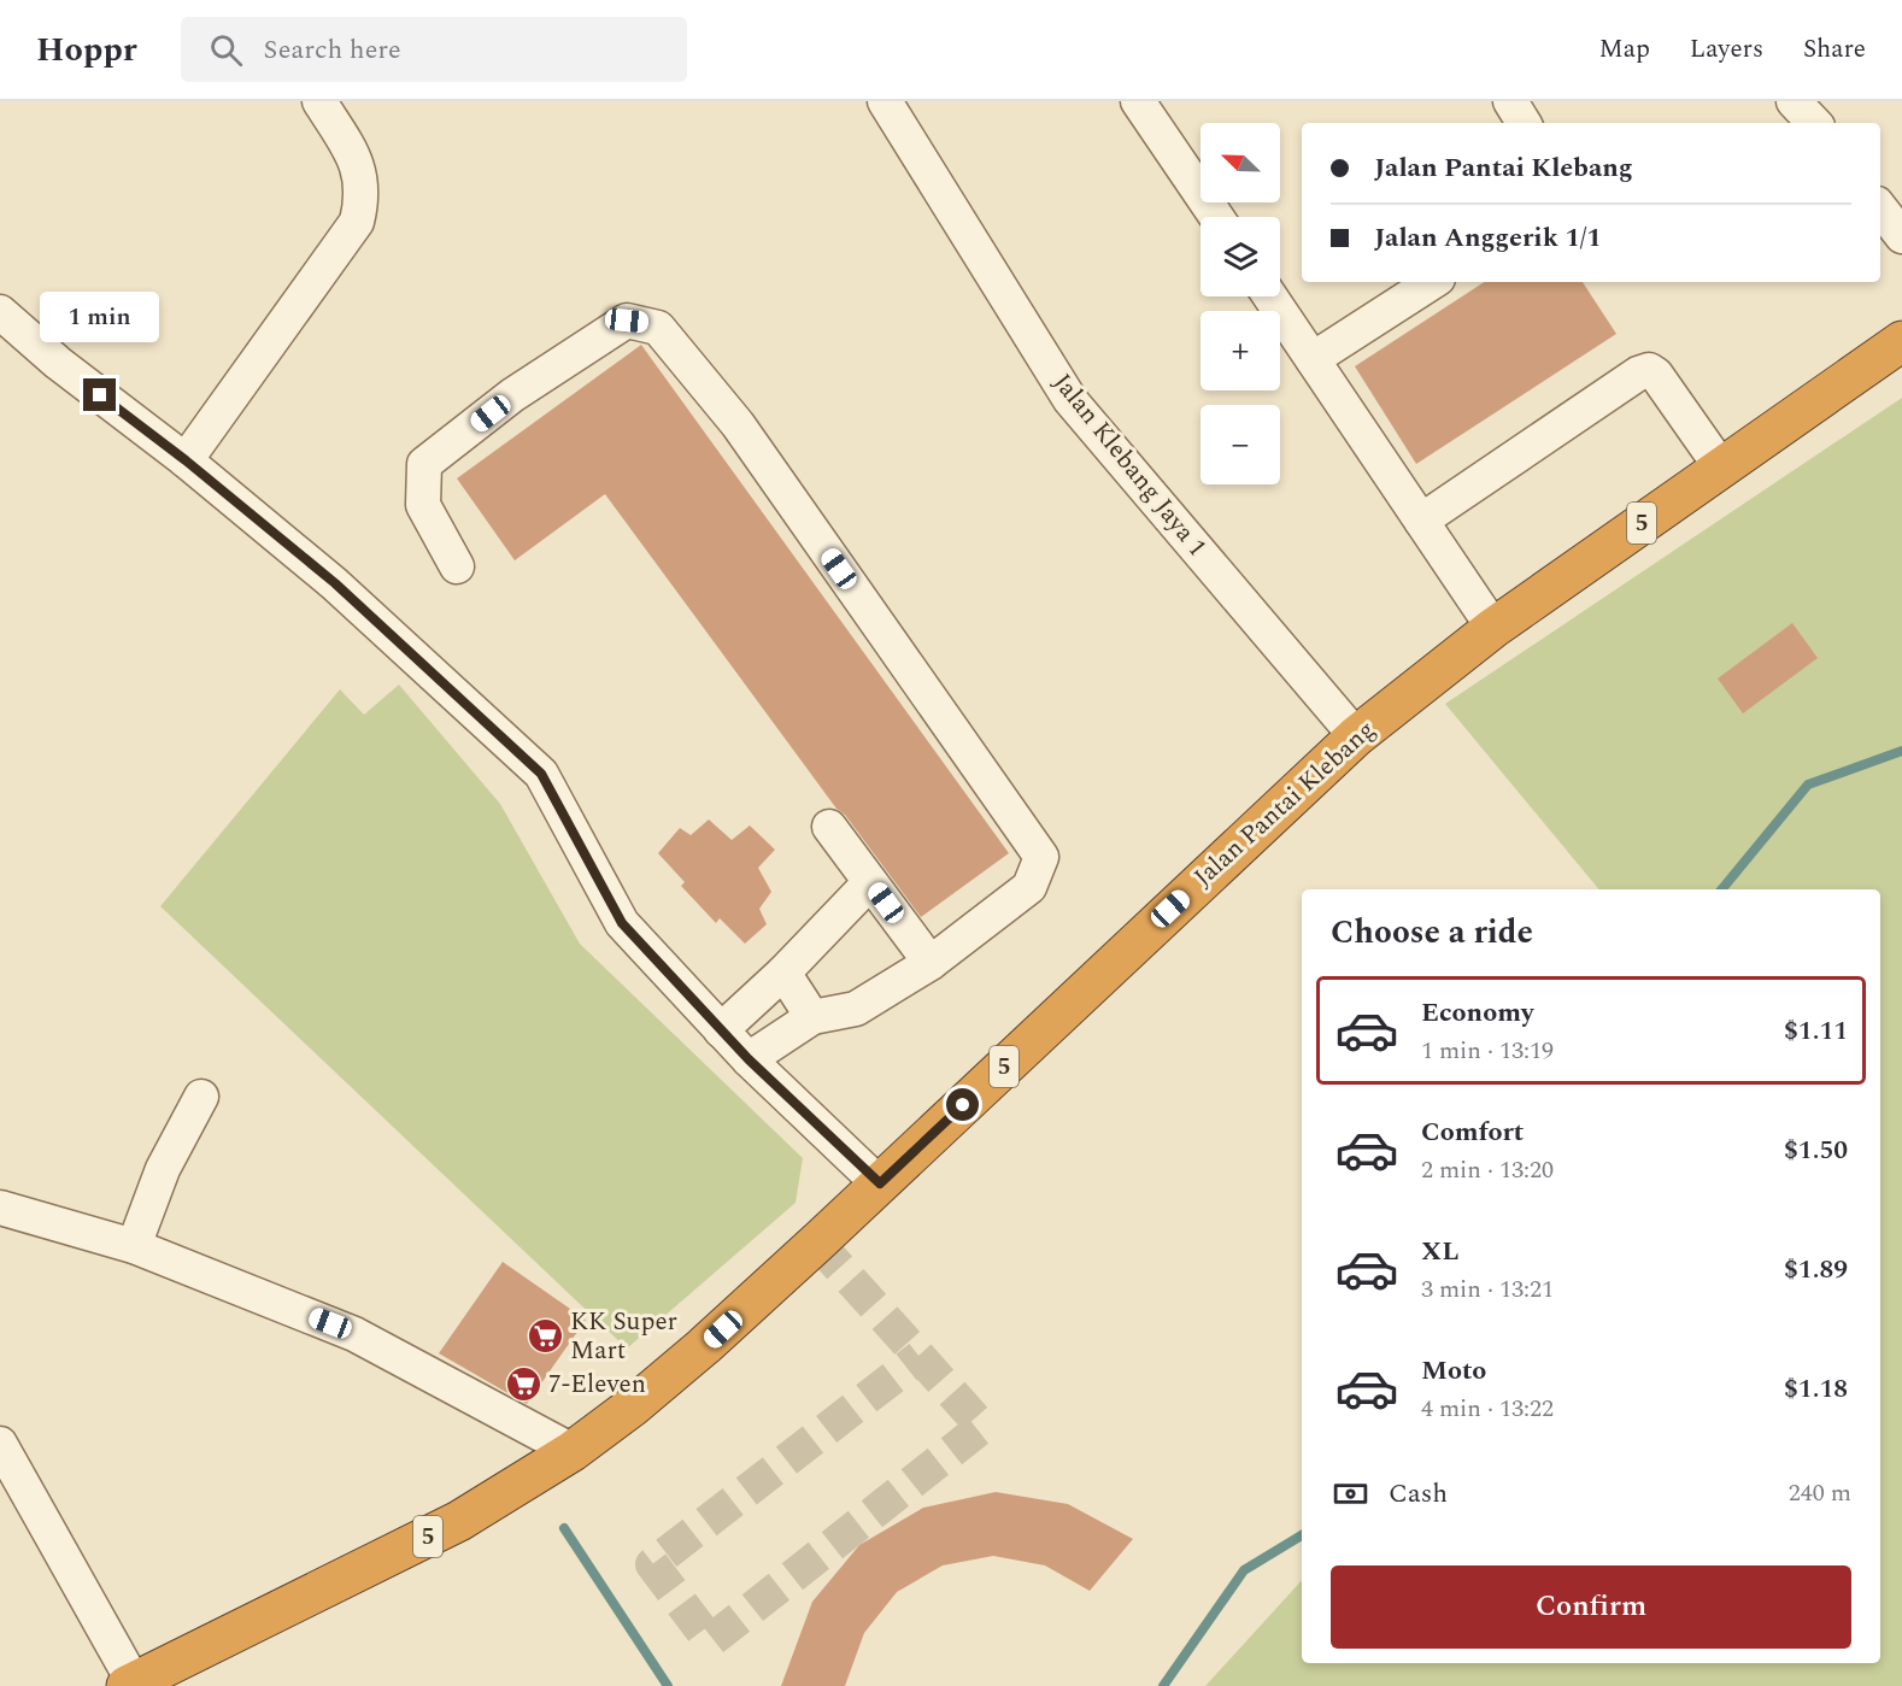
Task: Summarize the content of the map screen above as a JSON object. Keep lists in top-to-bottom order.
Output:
{
  "streets": {
    "highway": ["5", "Jalan Pantai Klebang"],
    "street": ["Jalan Klebang Jaya 1"]
  },
  "crossings": [
    ["Jalan Klebang Jaya 1", "Jalan Pantai Klebang"]
  ],
  "places": {
    "supermarket": ["KK Super Mart", "7-Eleven"]
  },
  "north": "top left",
  "page": {
    "header": "Hoppr",
    "search": "Search here",
    "nav": ["Map", "Layers", "Share"],
    "map_buttons": ["+", "−"],
    "banner": ["Jalan Pantai Klebang", "Jalan Anggerik 1/1"],
    "bubble": "1 min",
    "heading": "Choose a ride",
    "list": [
      {
        "name": "Economy",
        "note": "1 min · 13:19",
        "value": "$1.11"
      },
      {
        "name": "Comfort",
        "note": "2 min · 13:20",
        "value": "$1.50"
      },
      {
        "name": "XL",
        "note": "3 min · 13:21",
        "value": "$1.89"
      },
      {
        "name": "Moto",
        "note": "4 min · 13:22",
        "value": "$1.18"
      }
    ],
    "pay": ["Cash", "240 m"],
    "buttons": "Confirm"
  }
}
